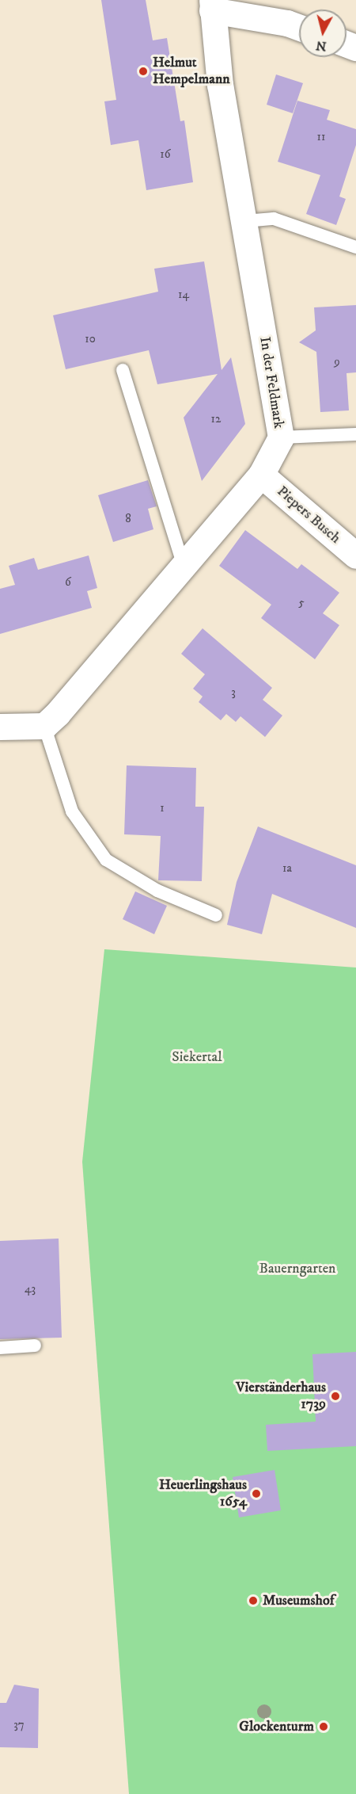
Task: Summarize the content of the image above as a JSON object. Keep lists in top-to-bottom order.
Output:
{
  "streets": {
    "street": ["In der Feldmark", "Piepers Busch"]
  },
  "crossings": [
    ["In der Feldmark", "Piepers Busch"]
  ],
  "parks": ["Siekertal", "Bauerngarten"],
  "places": [
    "Helmut Hempelmann",
    "Vierständerhaus 1739",
    "Heuerlingshaus 1654",
    "Museumshof",
    "Glockenturm"
  ],
  "house_numbers": [
    "11",
    "16",
    "14",
    "10",
    "9",
    "12",
    "8",
    "6",
    "5",
    "3",
    "1",
    "1a",
    "43",
    "37"
  ],
  "north": "bottom"
}
